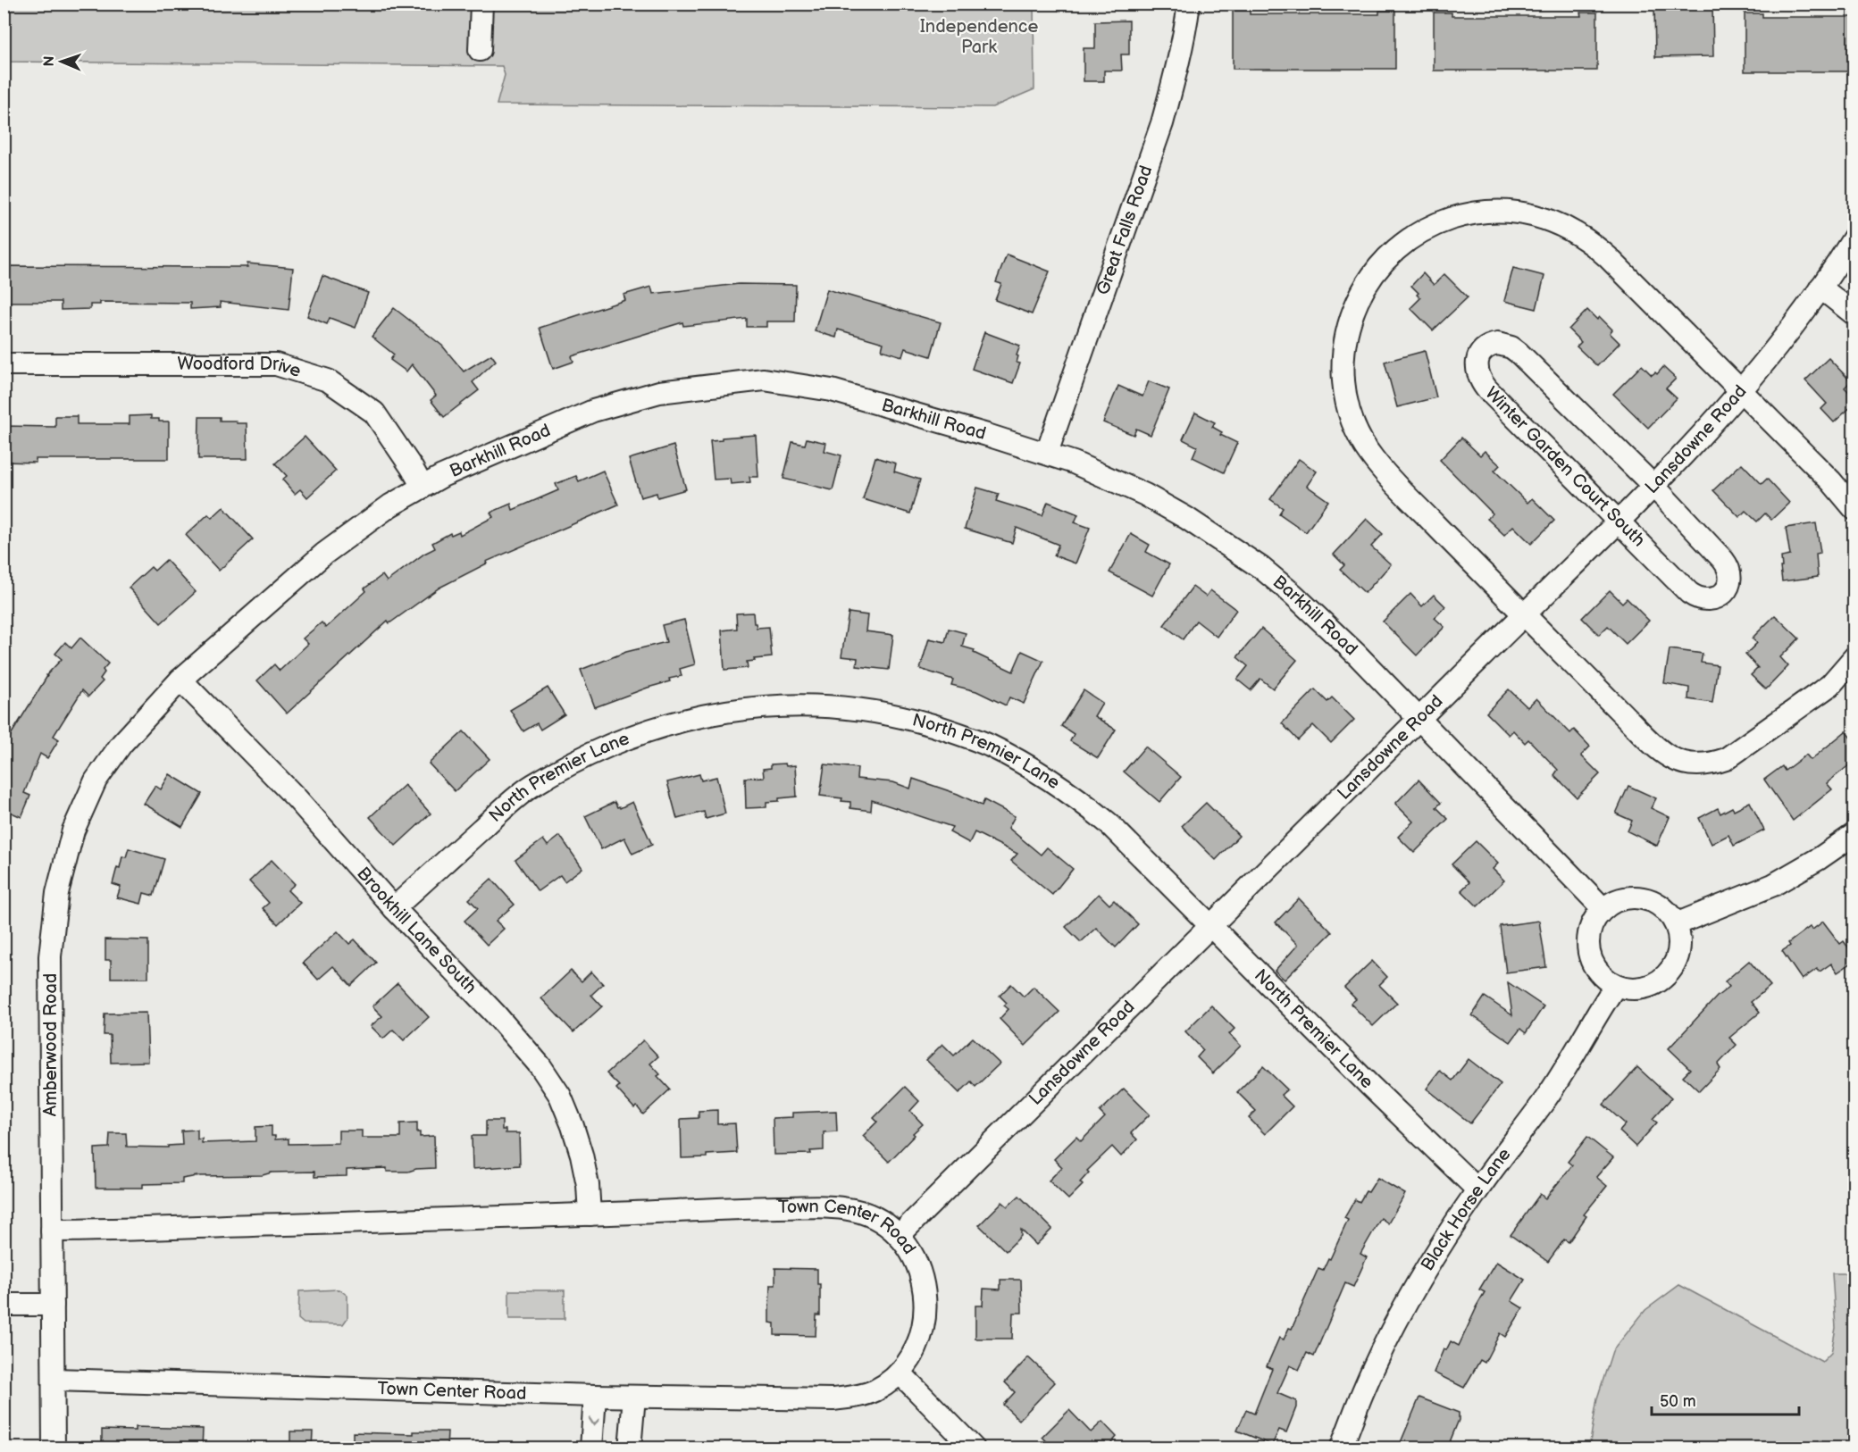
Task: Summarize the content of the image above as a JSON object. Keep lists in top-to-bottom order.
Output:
{
  "streets": {
    "street": [
      "Great Falls Road",
      "Woodford Drive",
      "Barkhill Road",
      "Lansdowne Road",
      "Winter Garden Court South",
      "North Premier Lane",
      "Brookhill Lane South",
      "Amberwood Road",
      "Black Horse Lane",
      "Town Center Road"
    ]
  },
  "crossings": [
    ["Great Falls Road", "Barkhill Road"],
    ["Woodford Drive", "Barkhill Road"],
    ["Barkhill Road", "Lansdowne Road"],
    ["Barkhill Road", "Brookhill Lane South"],
    ["Barkhill Road", "Amberwood Road"],
    ["Barkhill Road", "Black Horse Lane"],
    ["Lansdowne Road", "Winter Garden Court South"],
    ["Lansdowne Road", "North Premier Lane"],
    ["Lansdowne Road", "Town Center Road"],
    ["North Premier Lane", "Brookhill Lane South"],
    ["North Premier Lane", "Black Horse Lane"],
    ["Brookhill Lane South", "Amberwood Road"],
    ["Brookhill Lane South", "Town Center Road"],
    ["Amberwood Road", "Town Center Road"]
  ],
  "parks": ["Independence Park"],
  "scale_bar": "50 m",
  "north": "left"
}
